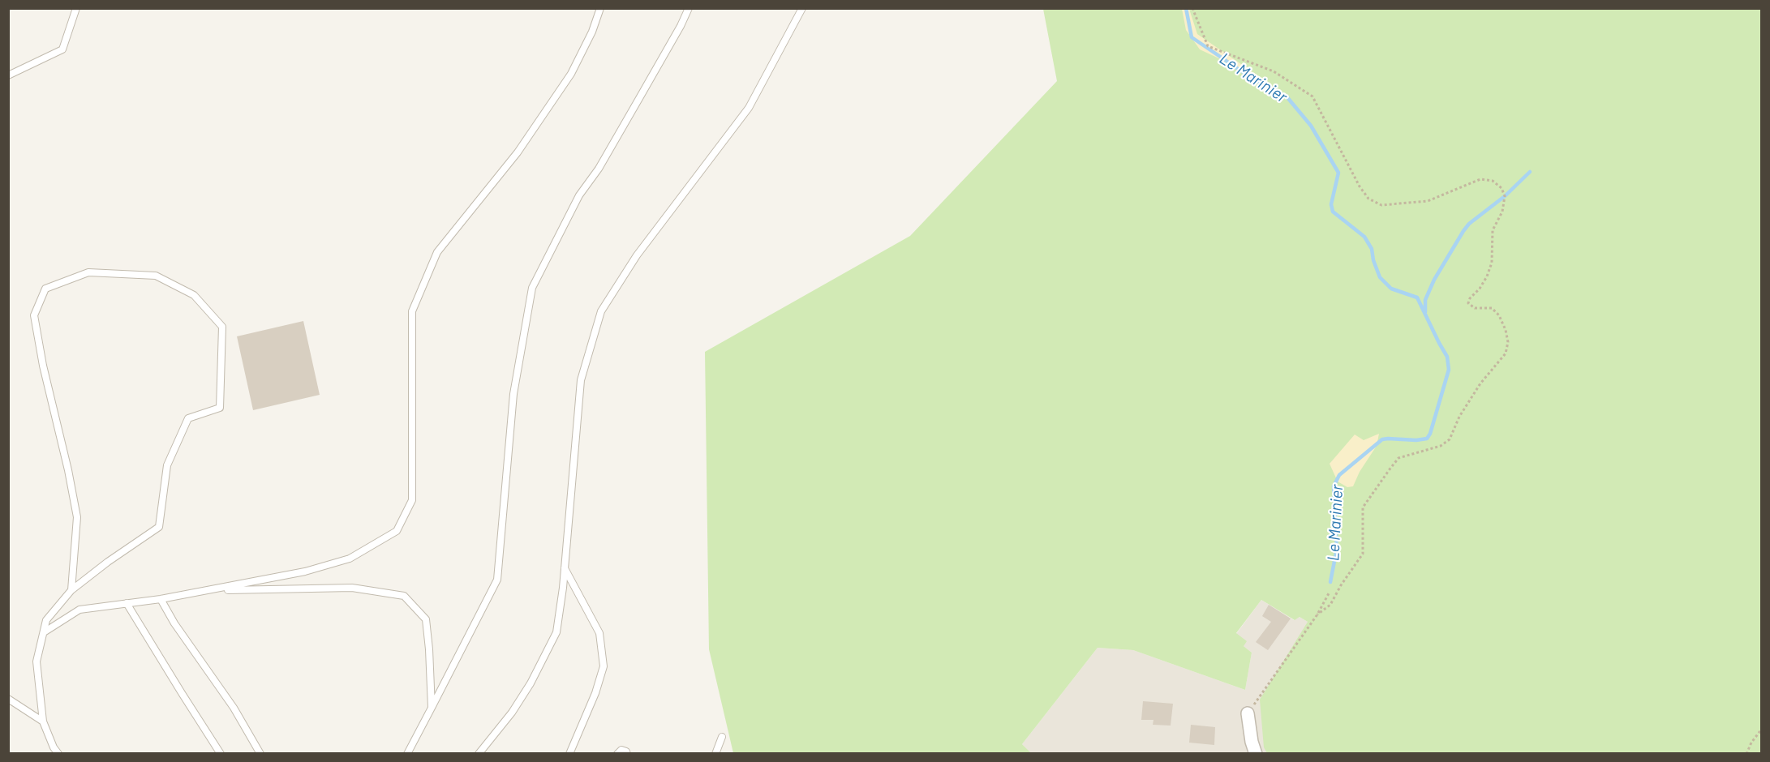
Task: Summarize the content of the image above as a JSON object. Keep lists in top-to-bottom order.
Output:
{
  "water": ["Le Marinier"]
}
